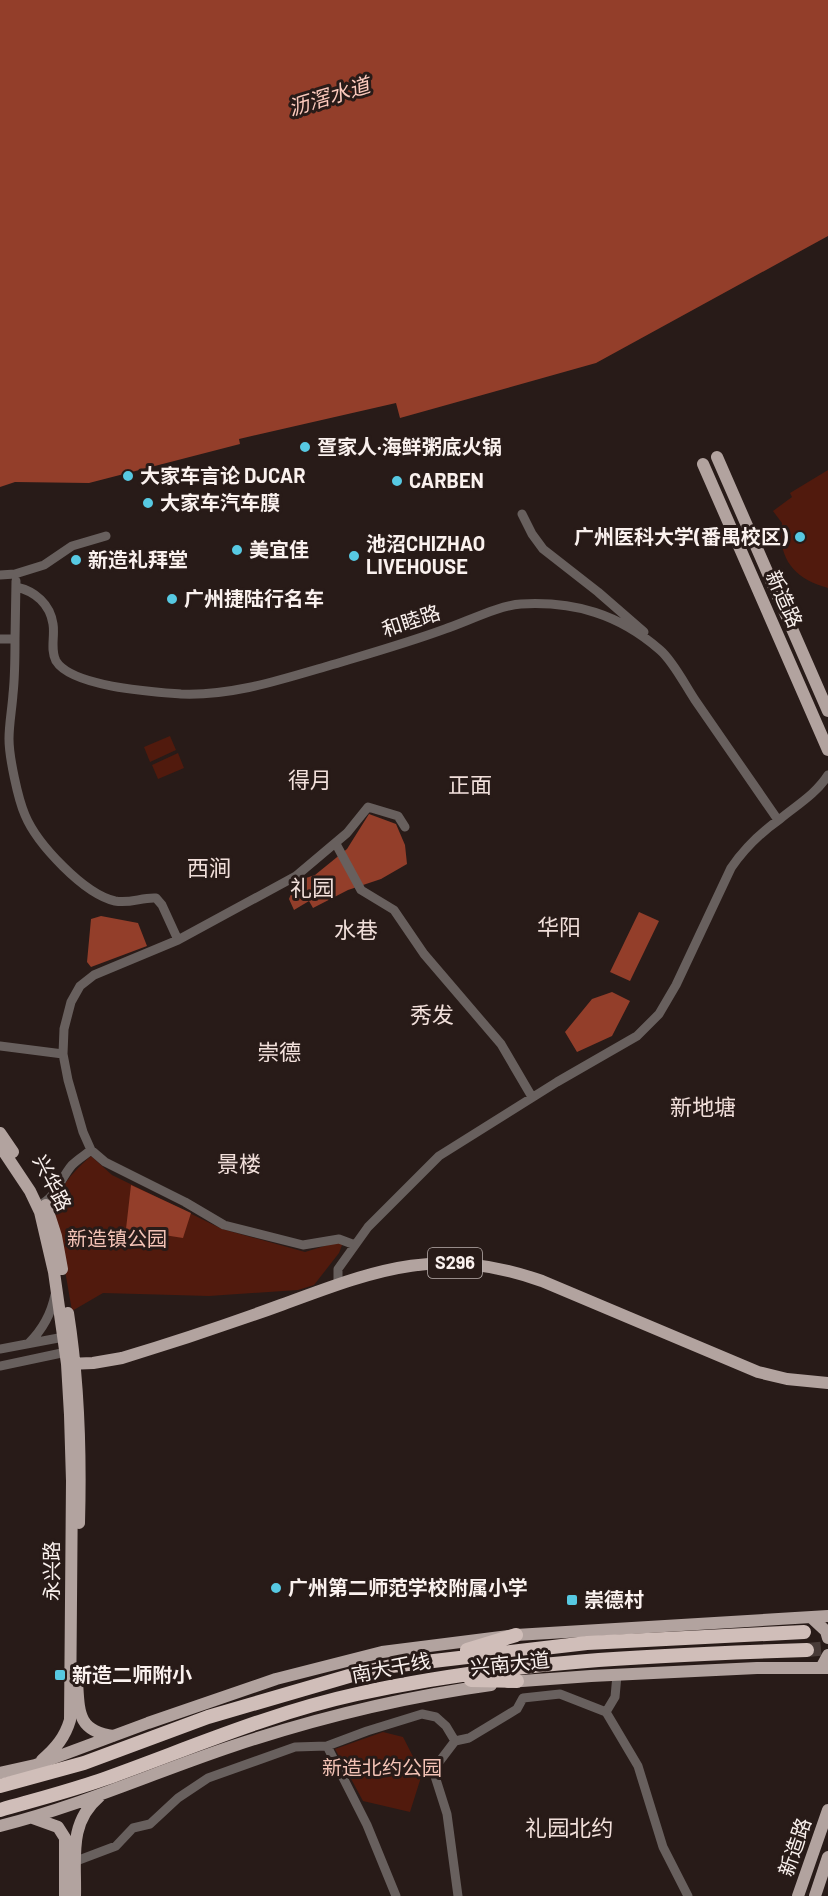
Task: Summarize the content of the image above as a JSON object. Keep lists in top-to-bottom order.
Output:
{
  "streets": {
    "highway": ["南大干线"],
    "main road": [
      "新造路",
      "兴华路",
      "S296",
      "永兴路",
      "兴南大道"
    ],
    "street": ["和睦路"]
  },
  "crossings": [
    ["兴华路", "S296"],
    ["兴华路", "永兴路"],
    ["S296", "永兴路"],
    ["永兴路", "兴南大道"]
  ],
  "districts": [
    "得月",
    "正面",
    "西涧",
    "礼园",
    "华阳",
    "水巷",
    "秀发",
    "崇德",
    "新地塘",
    "景楼",
    "礼园北约"
  ],
  "water": ["沥滘水道"],
  "parks": ["新造镇公园", "新造北约公园"],
  "places": {
    "other": [
      "疍家人·海鲜粥底火锅",
      "大家车言论 DJCAR",
      "CARBEN",
      "大家车汽车膜",
      "广州医科大学(番禺校区)",
      "美宜佳",
      "池沼CHIZHAO LIVEHOUSE",
      "新造礼拜堂",
      "广州捷陆行名车",
      "广州第二师范学校附属小学"
    ],
    "transit": ["崇德村", "新造二师附小"]
  }
}
